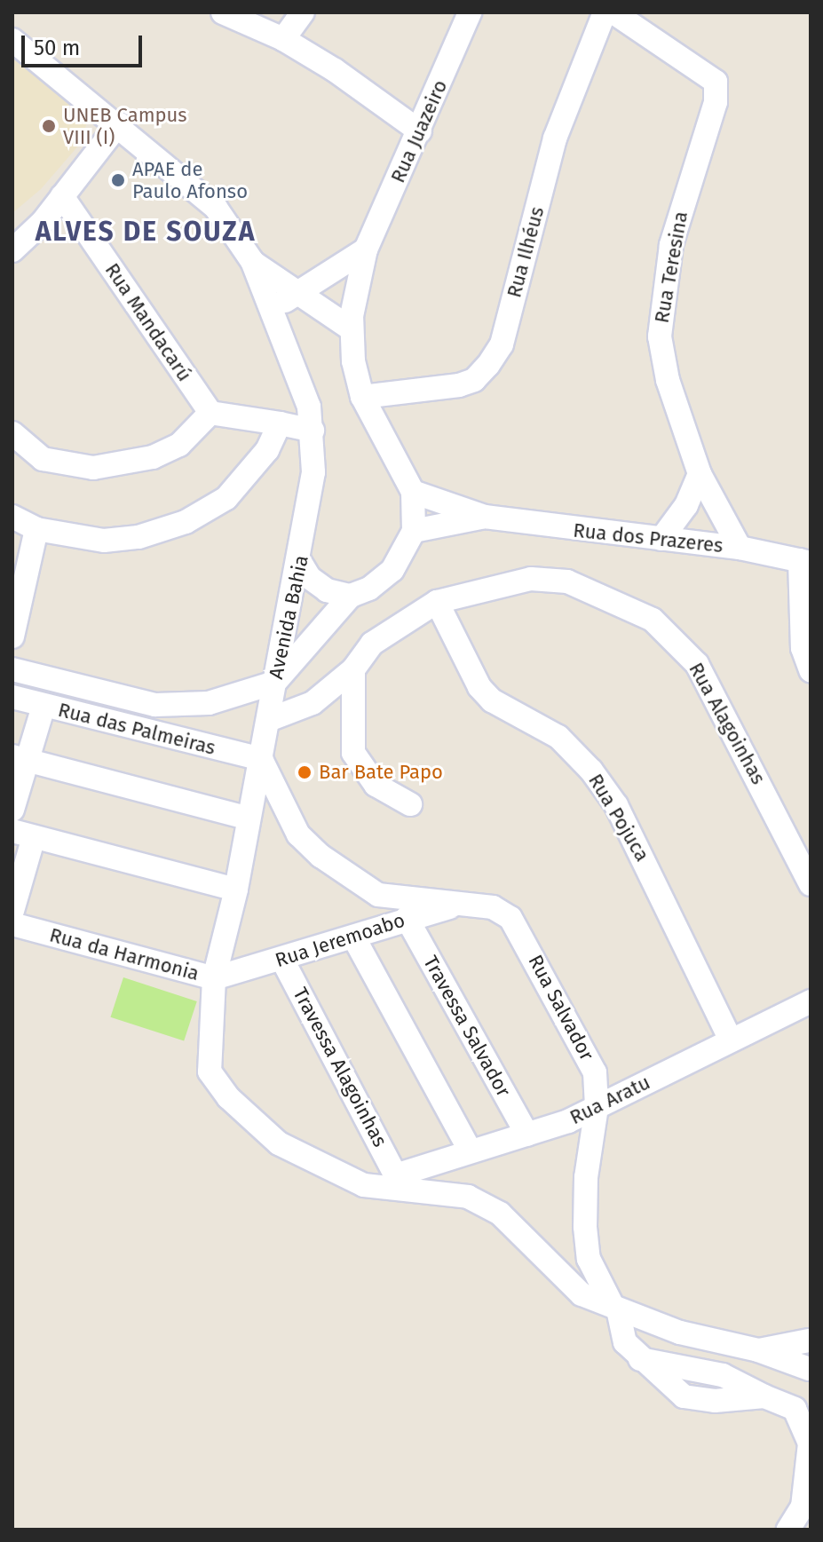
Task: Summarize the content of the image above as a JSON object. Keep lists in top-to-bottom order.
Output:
{
  "streets": {
    "street": [
      "Rua Juazeiro",
      "Rua Ilhéus",
      "Rua Teresina",
      "Rua Mandacarú",
      "Rua dos Prazeres",
      "Avenida Bahia",
      "Rua Alagoinhas",
      "Rua das Palmeiras",
      "Rua Pojuca",
      "Rua Jeremoabo",
      "Rua da Harmonia",
      "Rua Salvador",
      "Travessa Salvador",
      "Travessa Alagoinhas",
      "Rua Aratu"
    ]
  },
  "crossings": [
    ["Rua Juazeiro", "Rua Ilhéus"],
    ["Rua Juazeiro", "Rua dos Prazeres"],
    ["Rua Juazeiro", "Avenida Bahia"],
    ["Rua Teresina", "Rua dos Prazeres"],
    ["Avenida Bahia", "Rua Alagoinhas"],
    ["Avenida Bahia", "Rua das Palmeiras"],
    ["Avenida Bahia", "Rua Jeremoabo"],
    ["Avenida Bahia", "Rua da Harmonia"],
    ["Avenida Bahia", "Rua Salvador"],
    ["Rua Alagoinhas", "Rua Pojuca"],
    ["Rua das Palmeiras", "Rua Salvador"],
    ["Rua Pojuca", "Rua Aratu"],
    ["Rua Jeremoabo", "Rua da Harmonia"],
    ["Rua Jeremoabo", "Rua Salvador"],
    ["Rua Jeremoabo", "Travessa Salvador"],
    ["Rua Jeremoabo", "Travessa Alagoinhas"],
    ["Rua da Harmonia", "Rua Salvador"],
    ["Rua da Harmonia", "Travessa Alagoinhas"],
    ["Rua da Harmonia", "Rua Aratu"],
    ["Rua Salvador", "Rua Aratu"],
    ["Travessa Salvador", "Rua Aratu"],
    ["Travessa Alagoinhas", "Rua Aratu"]
  ],
  "districts": ["ALVES DE SOUZA"],
  "places": ["UNEB Campus VIII (I)", "APAE de Paulo Afonso", "Bar Bate Papo"],
  "scale_bar": "50 m"
}
